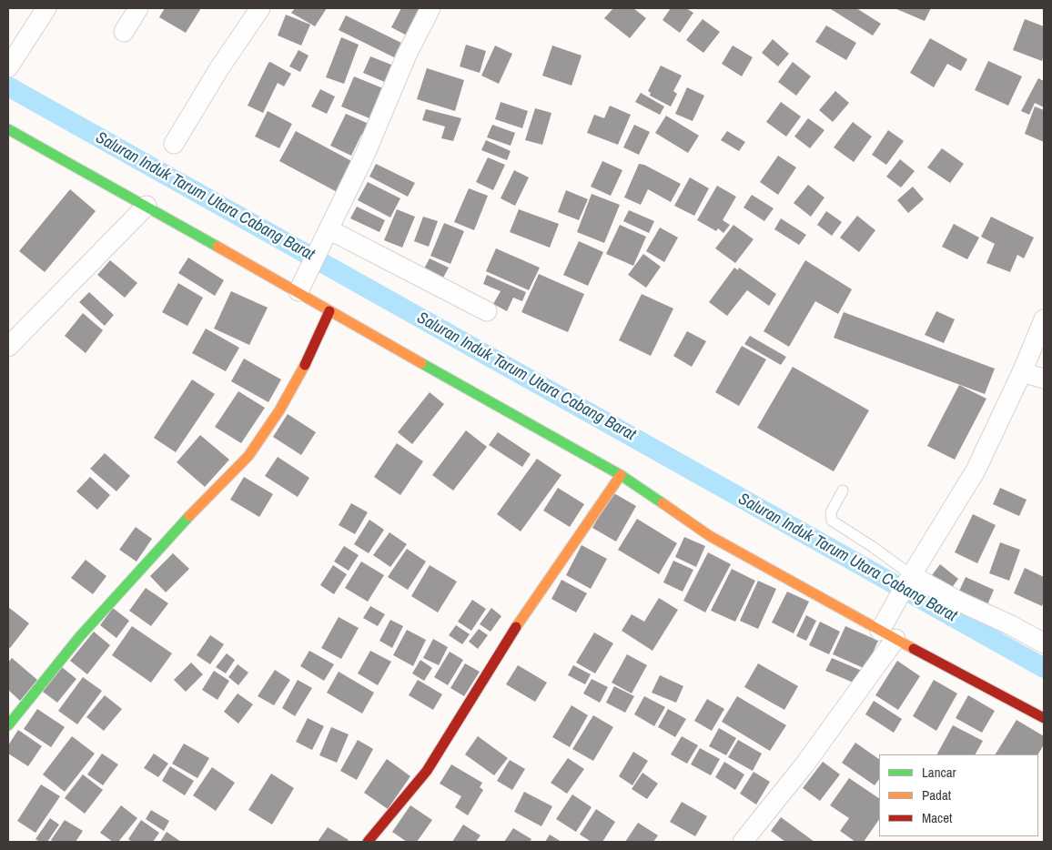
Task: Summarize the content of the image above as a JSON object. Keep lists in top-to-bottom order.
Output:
{
  "water": ["Saluran Induk Tarum Utara Cabang Barat"],
  "legend": ["Lancar", "Padat", "Macet"]
}
